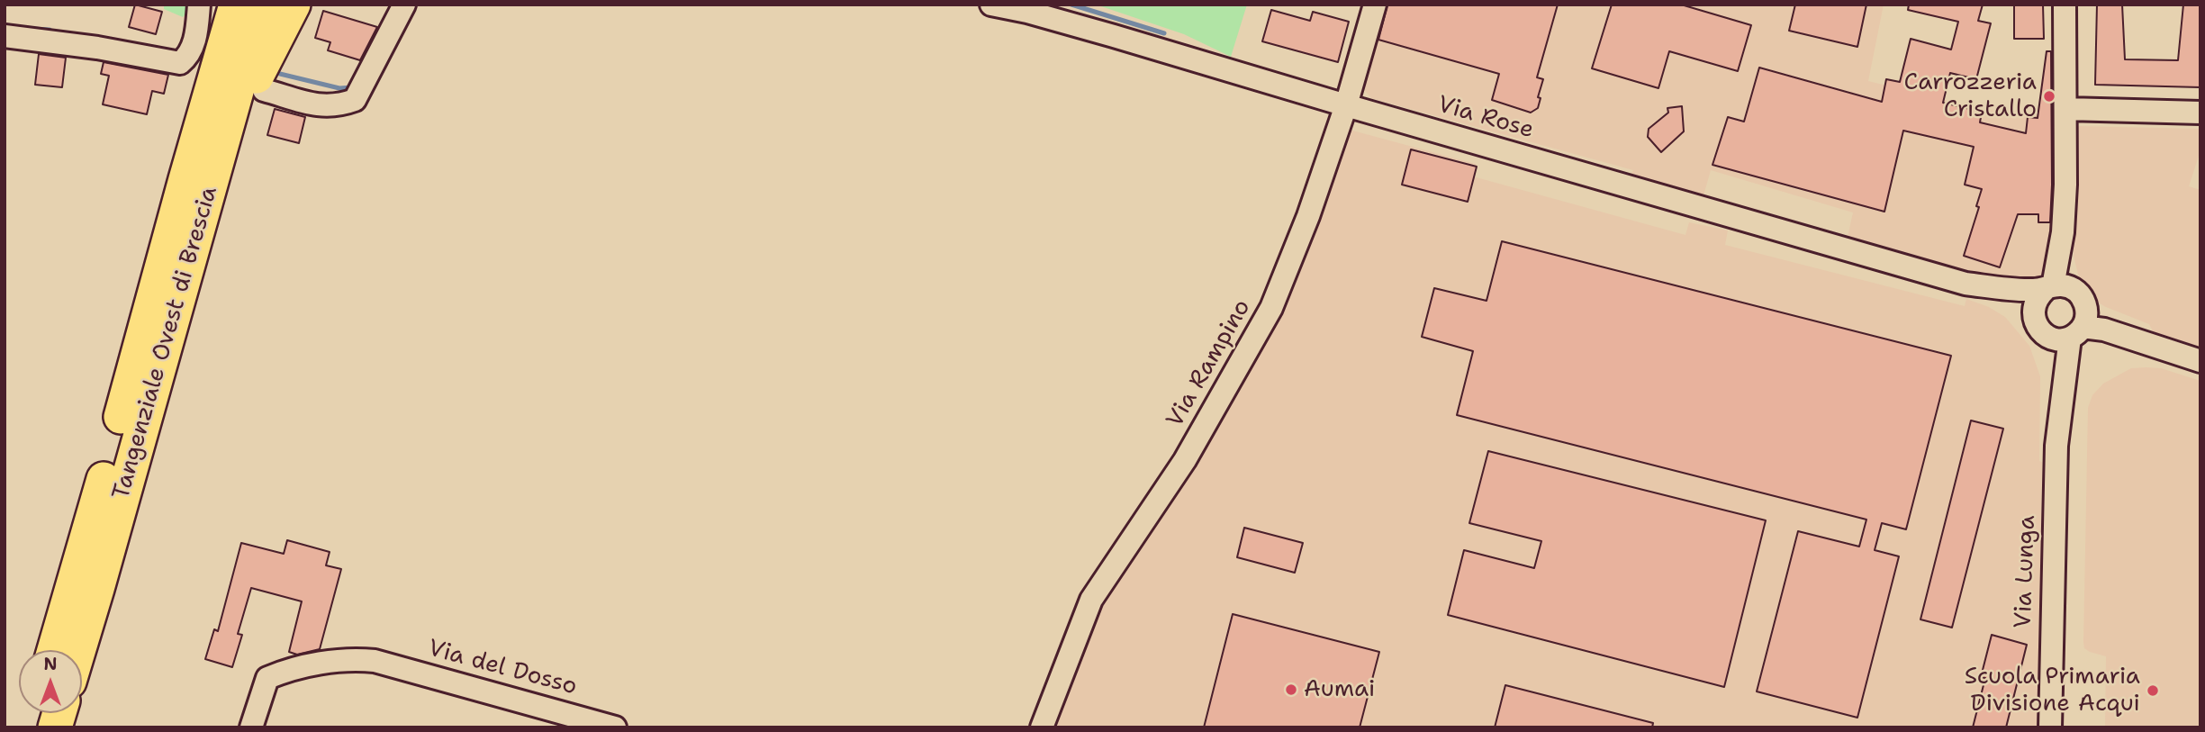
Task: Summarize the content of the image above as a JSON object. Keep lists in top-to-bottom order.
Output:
{
  "streets": {
    "highway": ["Tangenziale Ovest di Brescia"],
    "street": [
      "Via Rose",
      "Via Rampino",
      "Via Lunga",
      "Via del Dosso"
    ]
  },
  "crossings": [
    ["Via Rose", "Via Rampino"],
    ["Via Rose", "Via Lunga"]
  ],
  "places": ["Carrozzeria Cristallo", "Aumai", "Scuola Primaria Divisione Acqui"],
  "north": "top"
}
